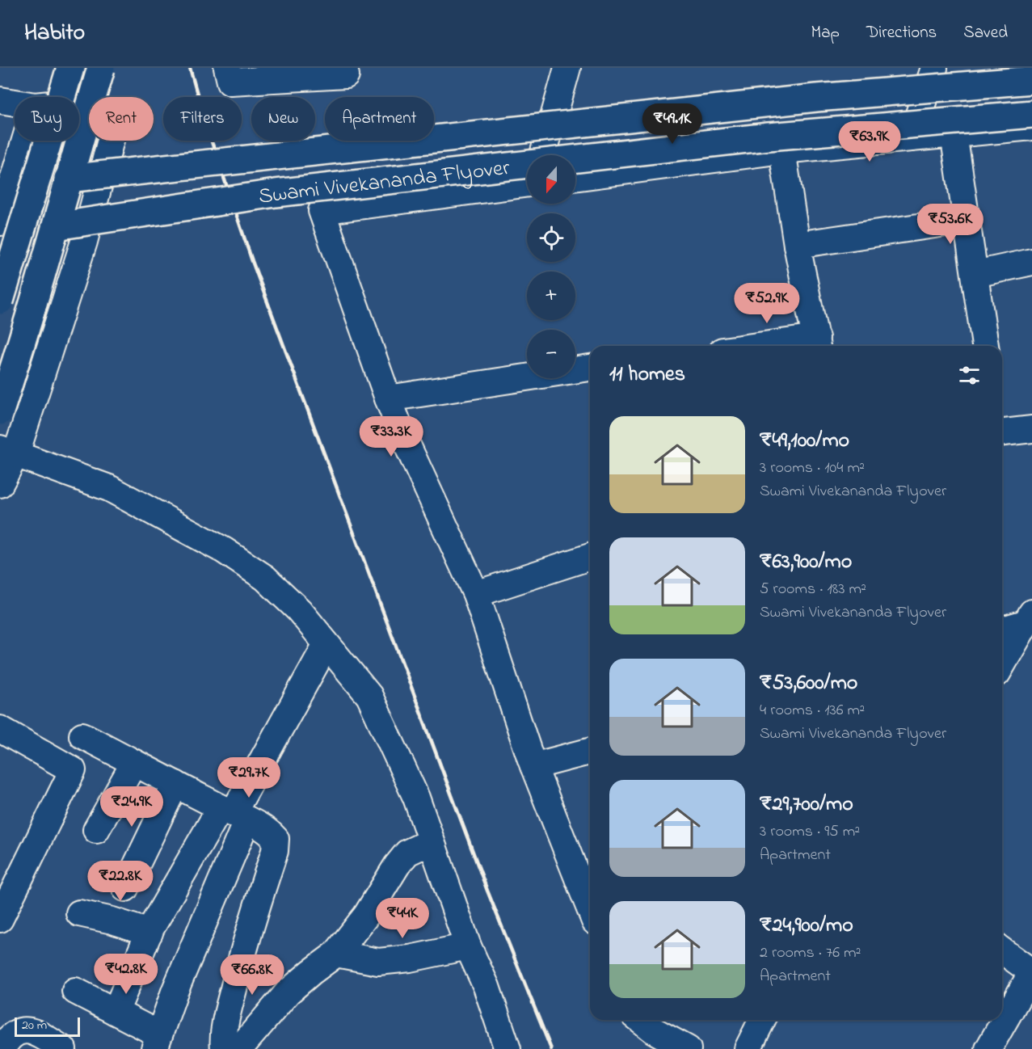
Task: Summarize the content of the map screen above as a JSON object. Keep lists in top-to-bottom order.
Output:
{
  "streets": {
    "main road": ["Swami Vivekananda Flyover"]
  },
  "scale_bar": "20 m",
  "north": "bottom",
  "page": {
    "header": "Habito",
    "nav": ["Map", "Directions", "Saved"],
    "chip": [
      "Buy",
      "Rent",
      "Filters",
      "New",
      "Apartment"
    ],
    "price": [
      "₹49.1K",
      "₹63.9K",
      "₹53.6K",
      "₹52.9K",
      "₹33.3K",
      "₹29.7K",
      "₹24.9K",
      "₹22.8K",
      "₹44K",
      "₹42.8K",
      "₹66.8K"
    ],
    "map_buttons": ["+", "−"],
    "heading": "11 homes",
    "list": [
      {
        "name": "₹49,100/mo",
        "note": "3 rooms · 104 m² · Swami Vivekananda Flyover"
      },
      {
        "name": "₹63,900/mo",
        "note": "5 rooms · 183 m² · Swami Vivekananda Flyover"
      },
      {
        "name": "₹53,600/mo",
        "note": "4 rooms · 136 m² · Swami Vivekananda Flyover"
      },
      {
        "name": "₹29,700/mo",
        "note": "3 rooms · 95 m² · Apartment"
      },
      {
        "name": "₹24,900/mo",
        "note": "2 rooms · 76 m² · Apartment"
      }
    ],
    "scale": "20 m"
  }
}
